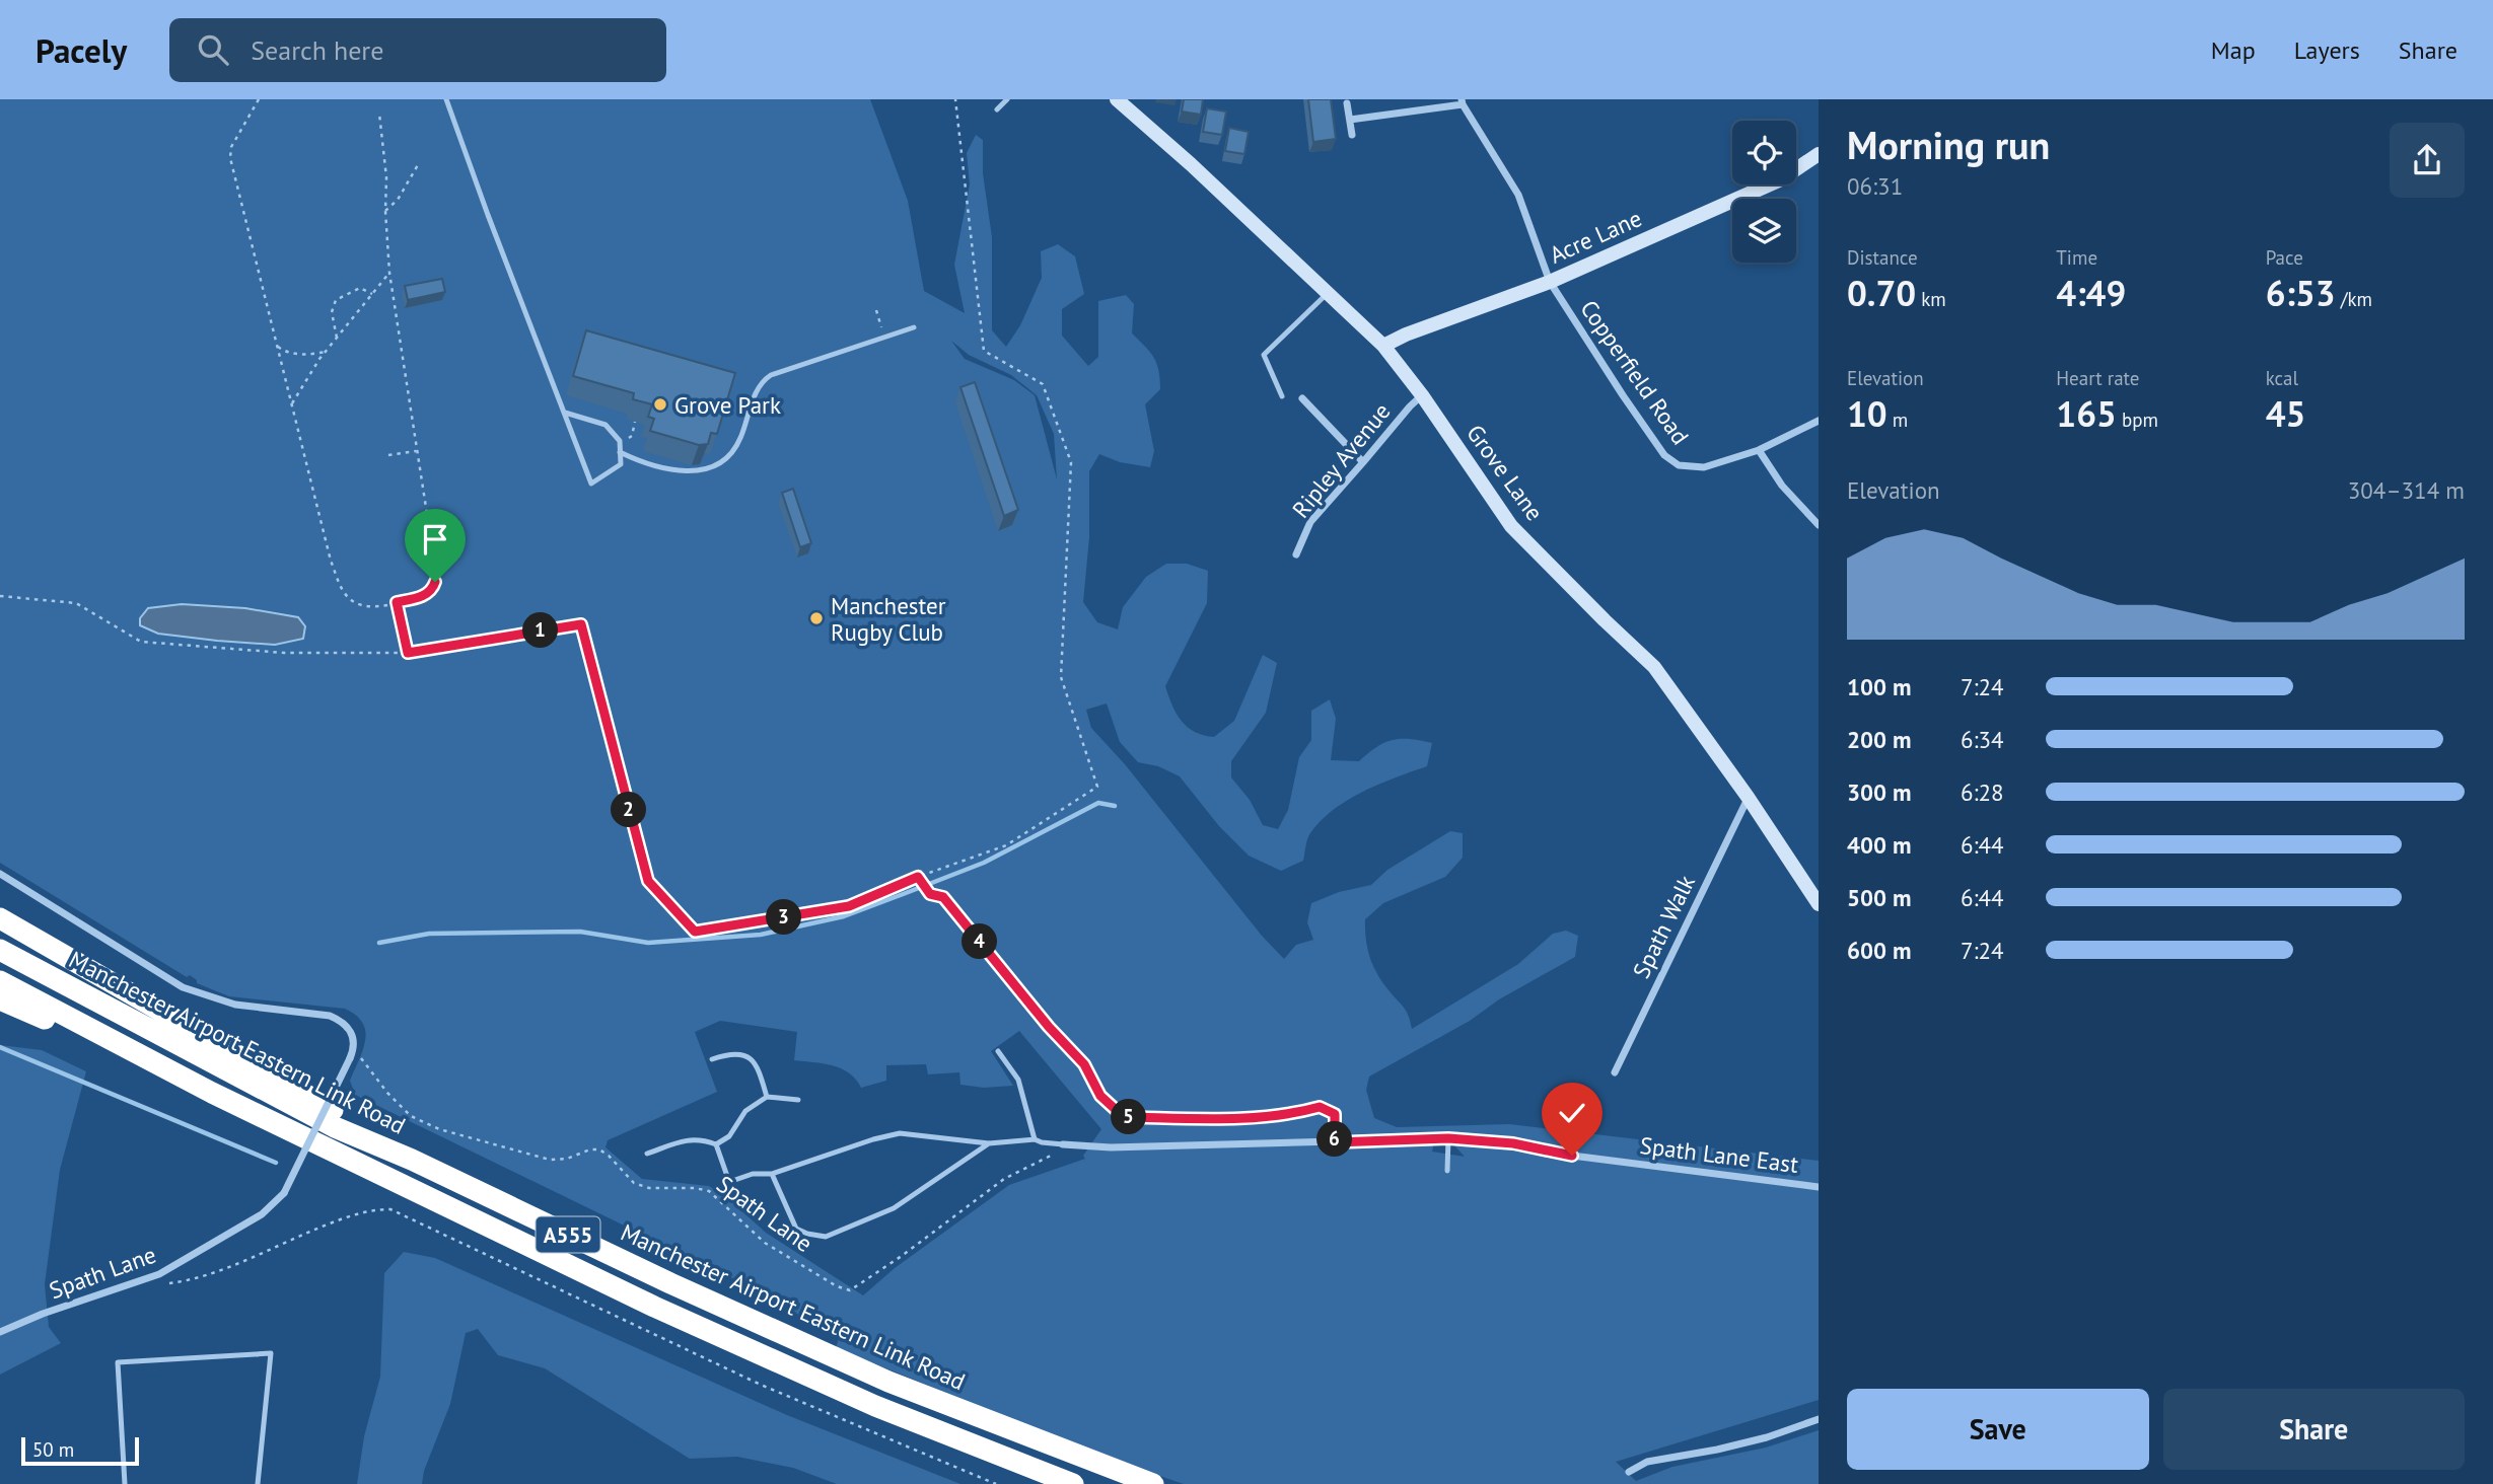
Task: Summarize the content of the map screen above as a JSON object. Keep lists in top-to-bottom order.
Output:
{
  "streets": {
    "highway": ["Manchester Airport Eastern Link Road", "A555"],
    "main road": ["Acre Lane", "Grove Lane"],
    "street": [
      "Copperfield Road",
      "Ripley Avenue",
      "Spath Walk",
      "Spath Lane East",
      "Spath Lane"
    ]
  },
  "crossings": [
    ["Acre Lane", "Copperfield Road"],
    ["Acre Lane", "Grove Lane"],
    ["Ripley Avenue", "Grove Lane"],
    ["Grove Lane", "Spath Walk"],
    ["Spath Lane East", "Spath Lane"]
  ],
  "places": ["Grove Park", "Manchester Rugby Club"],
  "scale_bar": "50 m",
  "page": {
    "header": "Pacely",
    "search": "Search here",
    "nav": ["Map", "Layers", "Share"],
    "heading": ["Morning run", "06:31"],
    "stats": [
      ["Distance", "0.70 km"],
      ["Time", "4:49"],
      ["Pace", "6:53 /km"],
      ["Elevation", "10 m"],
      ["Heart rate", "165 bpm"],
      ["kcal", "45"]
    ],
    "chart": ["Elevation", "304–314 m"],
    "pins": [
      "1",
      "2",
      "3",
      "4",
      "5",
      "6"
    ],
    "list": [
      {
        "name": "100 m",
        "note": "7:24"
      },
      {
        "name": "200 m",
        "note": "6:34"
      },
      {
        "name": "300 m",
        "note": "6:28"
      },
      {
        "name": "400 m",
        "note": "6:44"
      },
      {
        "name": "500 m",
        "note": "6:44"
      },
      {
        "name": "600 m",
        "note": "7:24"
      }
    ],
    "buttons": ["Save", "Share"],
    "scale": "50 m"
  }
}
